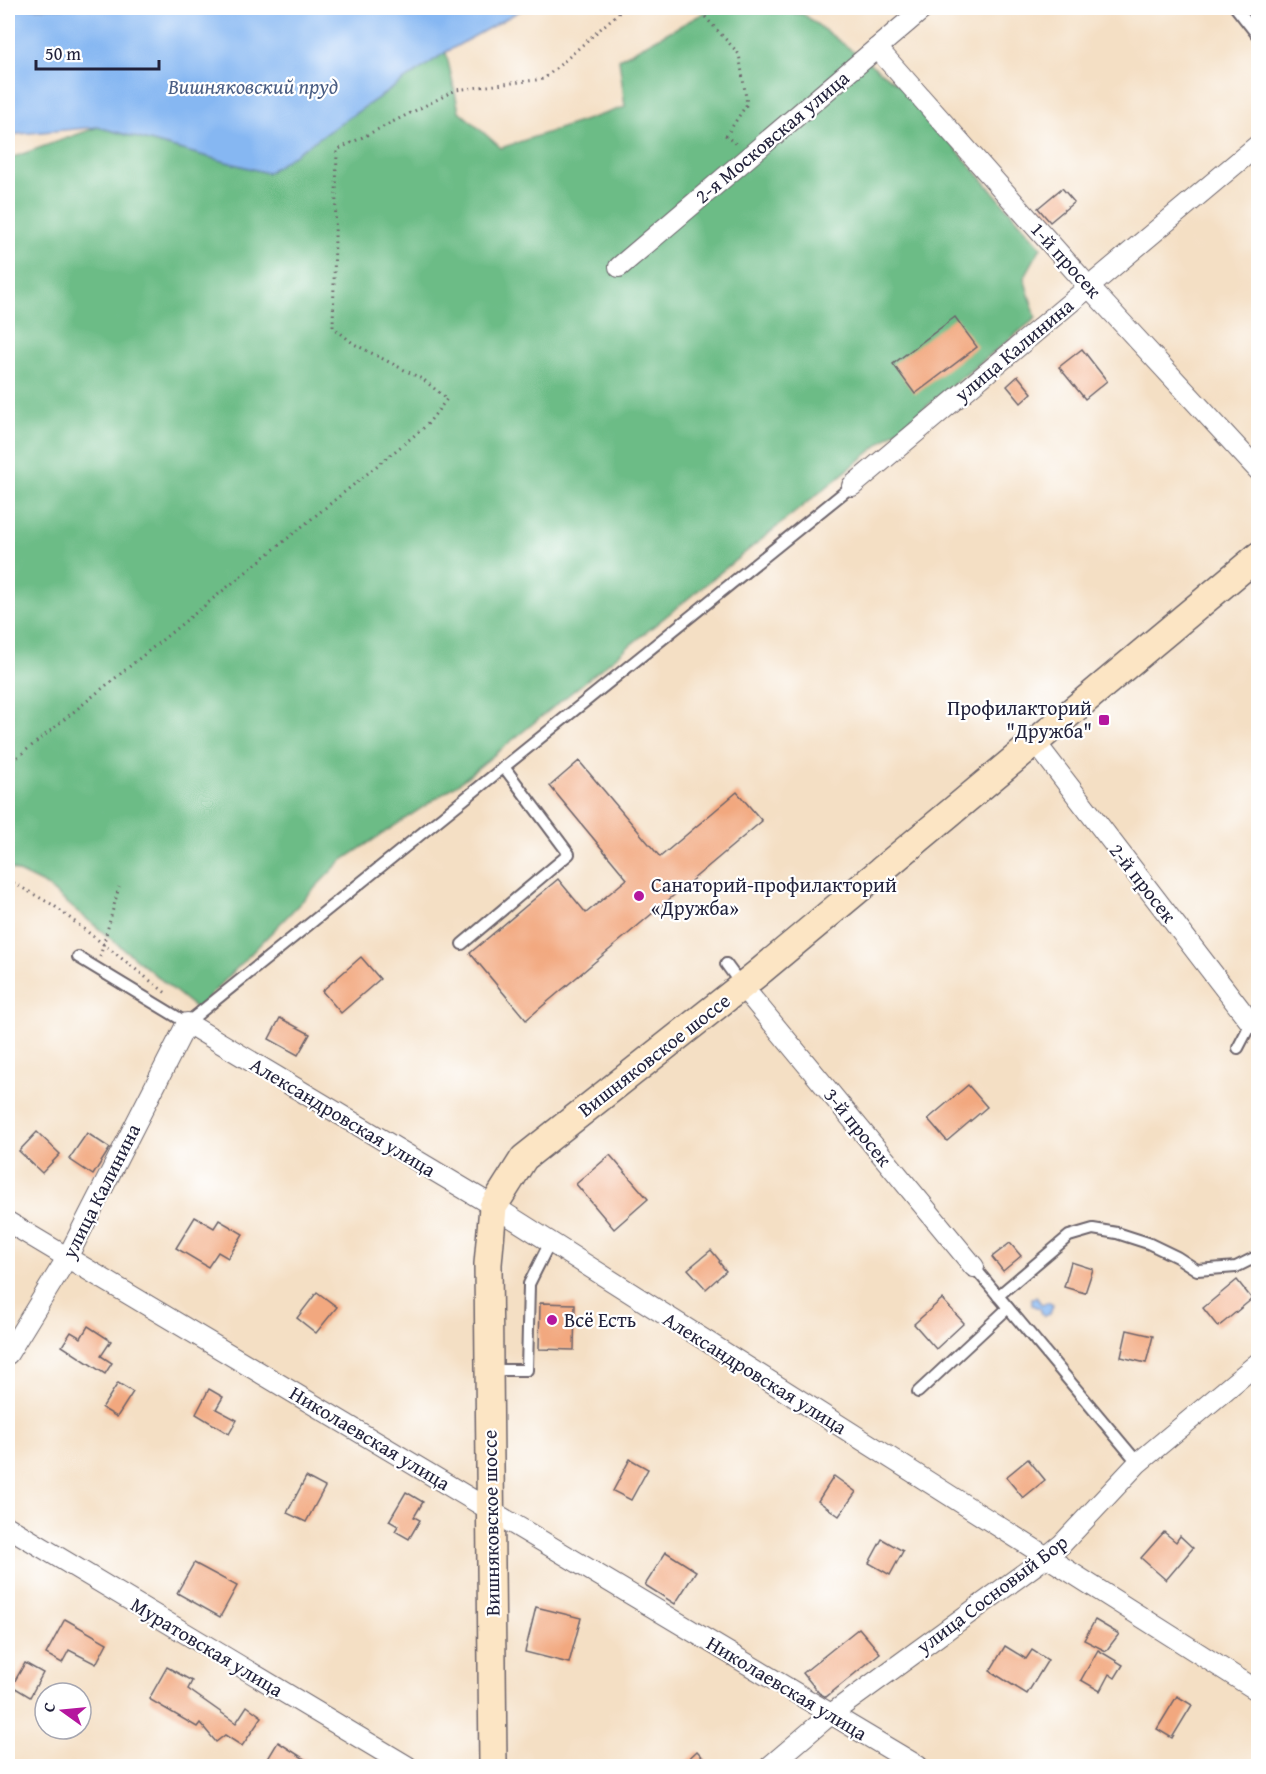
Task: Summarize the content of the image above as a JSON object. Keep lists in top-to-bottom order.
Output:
{
  "streets": {
    "street": [
      "2-я Московская улица",
      "1-й просек",
      "улица Калинина",
      "2-й просек",
      "Вишняковское шоссе",
      "Александровская улица",
      "3-й просек",
      "Николаевская улица",
      "улица Сосновый Бор",
      "Муратовская улица"
    ]
  },
  "crossings": [
    ["2-я Московская улица", "1-й просек"],
    ["1-й просек", "улица Калинина"],
    ["улица Калинина", "Александровская улица"],
    ["улица Калинина", "Николаевская улица"],
    ["2-й просек", "Вишняковское шоссе"],
    ["Вишняковское шоссе", "Александровская улица"],
    ["Вишняковское шоссе", "3-й просек"],
    ["Вишняковское шоссе", "Николаевская улица"],
    ["Александровская улица", "улица Сосновый Бор"],
    ["Николаевская улица", "улица Сосновый Бор"]
  ],
  "water": ["Вишняковский пруд"],
  "places": {
    "transit": ["Профилакторий \"Дружба\""],
    "other": ["Санаторий-профилакторий «Дружба»", "Всё Есть"]
  },
  "scale_bar": "50 m",
  "north": "left"
}
